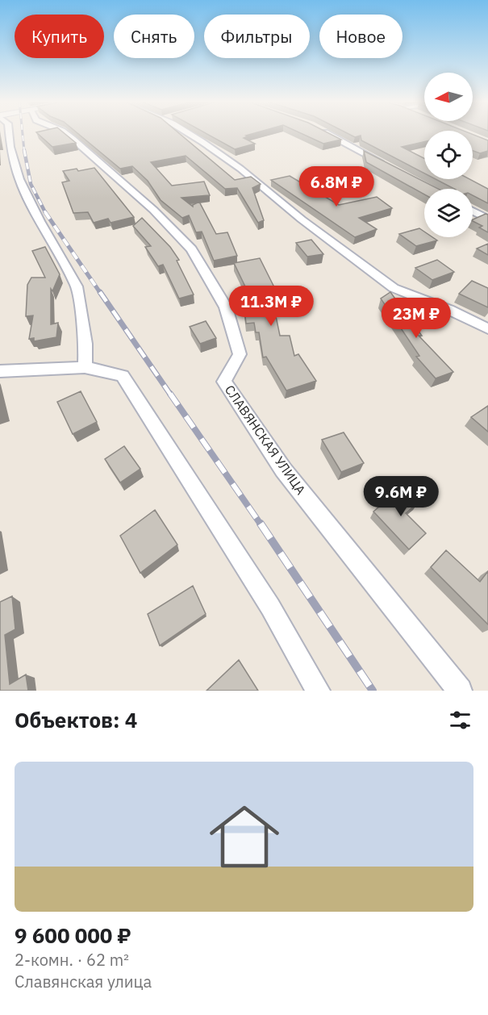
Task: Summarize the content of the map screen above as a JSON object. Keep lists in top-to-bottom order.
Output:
{
  "streets": {
    "street": ["СЛАВЯНСКАЯ УЛИЦА"]
  },
  "north": "left",
  "page": {
    "chip": [
      "Купить",
      "Снять",
      "Фильтры",
      "Новое"
    ],
    "price": [
      "6.8M ₽",
      "11.3M ₽",
      "23M ₽",
      "9.6M ₽"
    ],
    "heading": "Объектов: 4",
    "list": [
      {
        "name": "9 600 000 ₽",
        "note": "2-комн. · 62 m² · Славянская улица"
      }
    ]
  }
}
